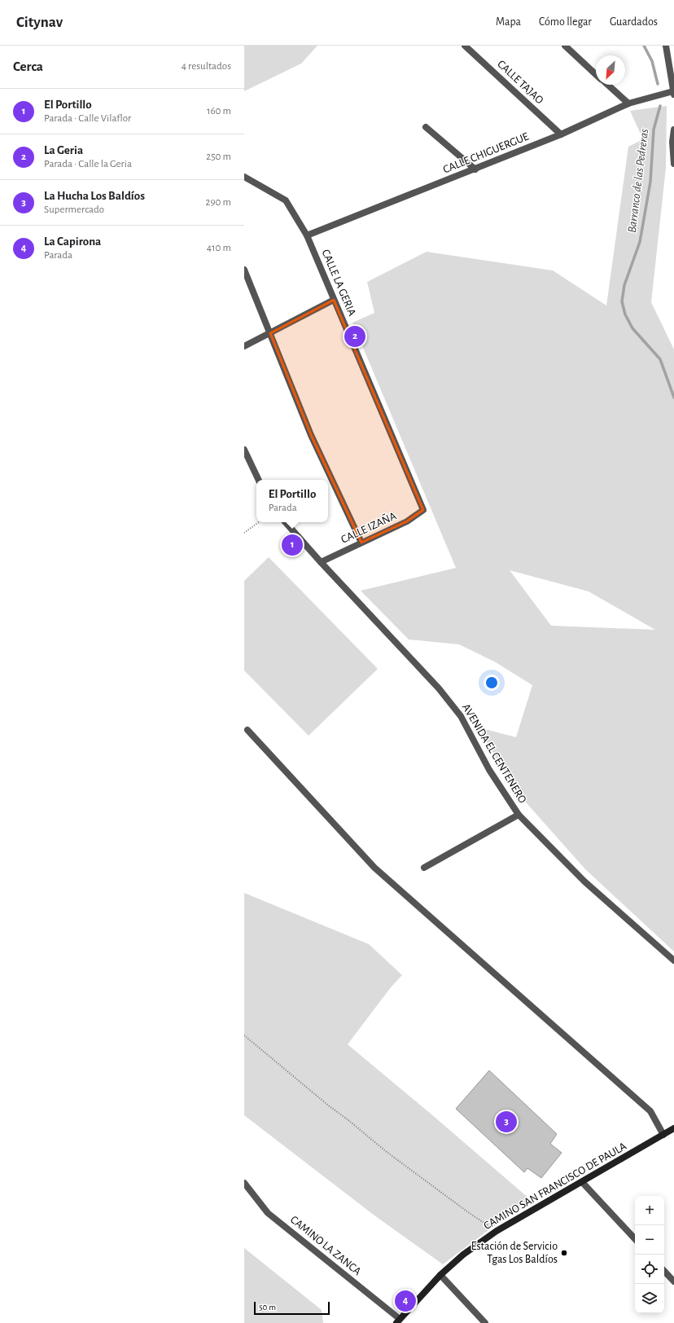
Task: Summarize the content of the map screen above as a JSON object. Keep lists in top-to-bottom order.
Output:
{
  "streets": {
    "main road": ["CAMINO SAN FRANCISCO DE PAULA"],
    "street": [
      "CALLE TAJAO",
      "CALLE CHIGUERGUE",
      "CALLE LA GERIA",
      "CALLE IZAÑA",
      "AVENIDA EL CENTENERO",
      "CAMINO LA ZANCA"
    ]
  },
  "crossings": [
    ["CALLE TAJAO", "CALLE CHIGUERGUE"],
    ["CALLE CHIGUERGUE", "CALLE LA GERIA"],
    ["CALLE LA GERIA", "CALLE IZAÑA"],
    ["CALLE IZAÑA", "AVENIDA EL CENTENERO"],
    ["CAMINO SAN FRANCISCO DE PAULA", "CAMINO LA ZANCA"]
  ],
  "water": ["Barranco de las Pedreras"],
  "places": ["Estación de Servicio Tgas Los Baldíos"],
  "scale_bar": "50 m",
  "north": "bottom left",
  "page": {
    "header": "Citynav",
    "nav": ["Mapa", "Cómo llegar", "Guardados"],
    "heading": ["Cerca", "4 resultados"],
    "list": [
      {
        "mark": "1",
        "name": "El Portillo",
        "note": "Parada · Calle Vilaflor",
        "value": "160 m"
      },
      {
        "mark": "2",
        "name": "La Geria",
        "note": "Parada · Calle la Geria",
        "value": "250 m"
      },
      {
        "mark": "3",
        "name": "La Hucha Los Baldíos",
        "note": "Supermercado",
        "value": "290 m"
      },
      {
        "mark": "4",
        "name": "La Capirona",
        "note": "Parada",
        "value": "410 m"
      }
    ],
    "pins": [
      "2",
      "1",
      "3",
      "4"
    ],
    "popup": ["El Portillo", "Parada"],
    "map_buttons": ["+", "−"],
    "scale": "50 m"
  }
}
